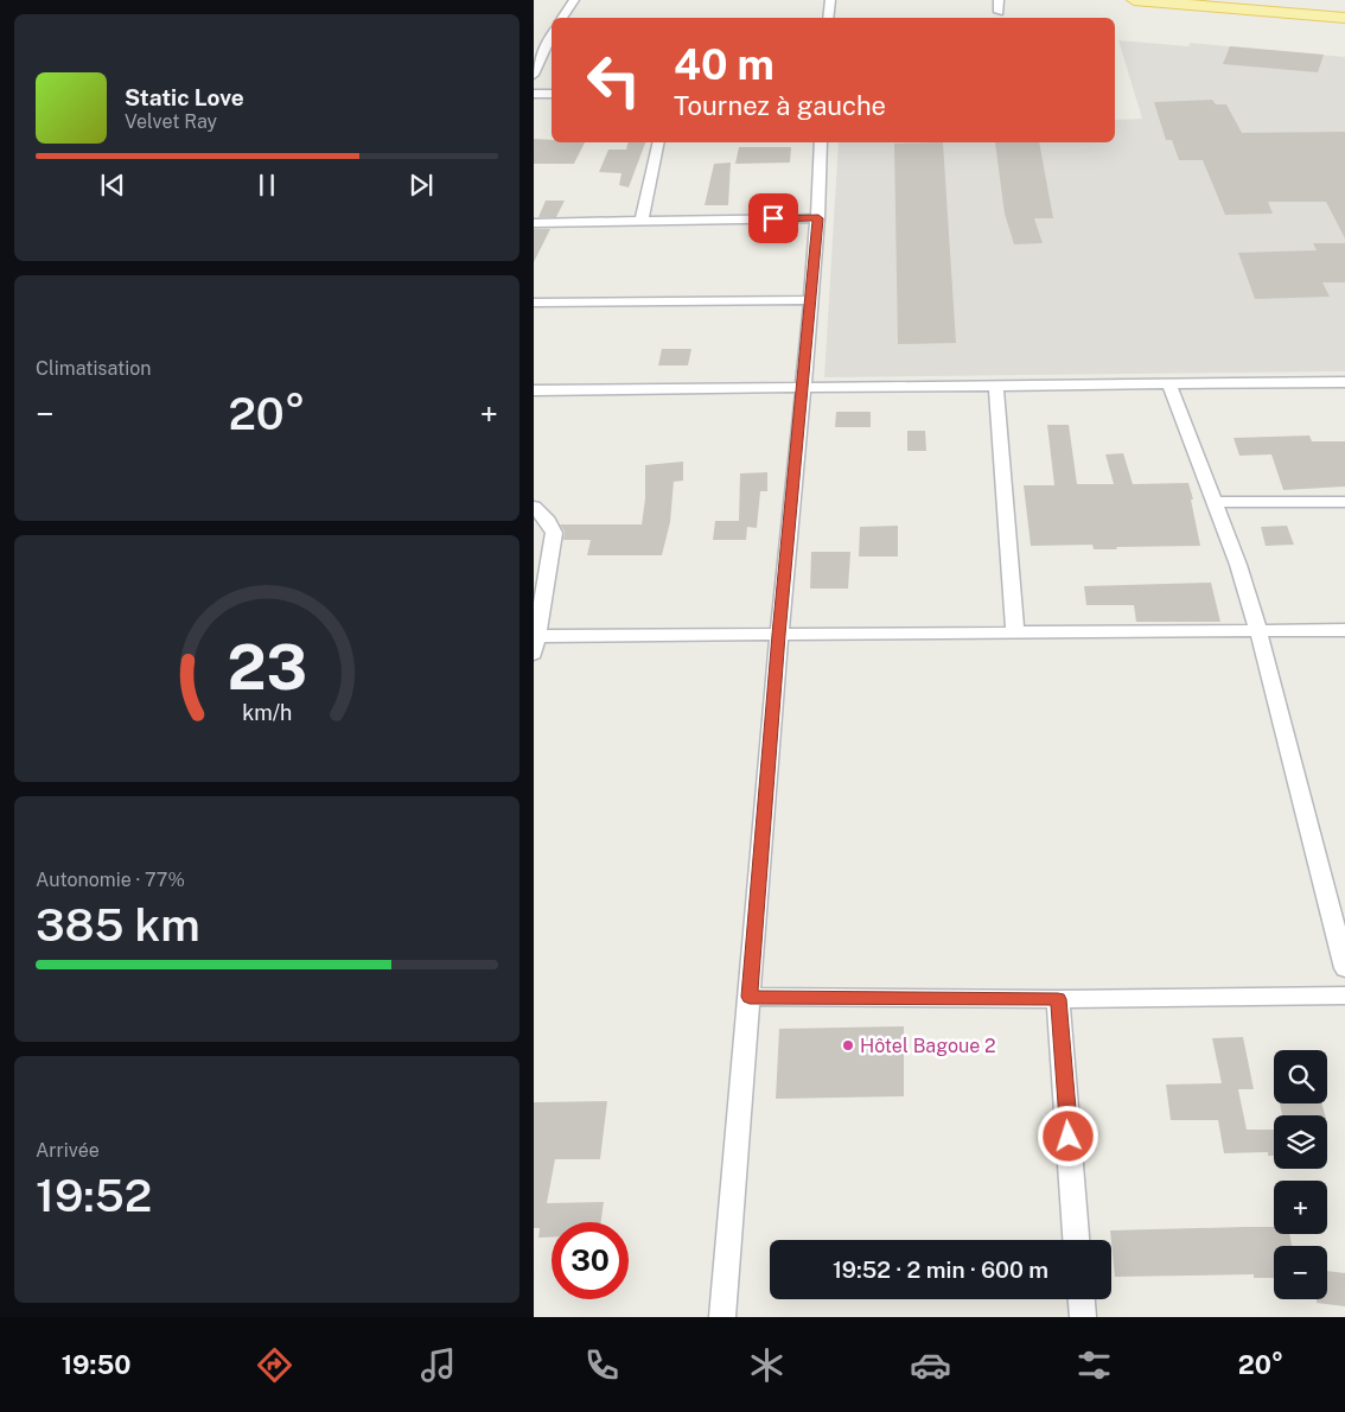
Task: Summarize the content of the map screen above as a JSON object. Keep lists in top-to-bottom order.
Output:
{
  "places": ["Hôtel Bagoue 2"],
  "page": {
    "turn": ["40 m", "Tournez à gauche"],
    "song": ["Static Love", "Velvet Ray"],
    "tile": [
      "Climatisation",
      ["Autonomie · 77%", "385 km"],
      ["Arrivée", "19:52"]
    ],
    "heat": ["−", "20°", "+"],
    "map_buttons": ["+", "−"],
    "limit": "30",
    "trip": "19:52 · 2 min · 600 m",
    "tabs": ["19:50", "20°"],
    "gauge": ["23", "km/h"]
  }
}
